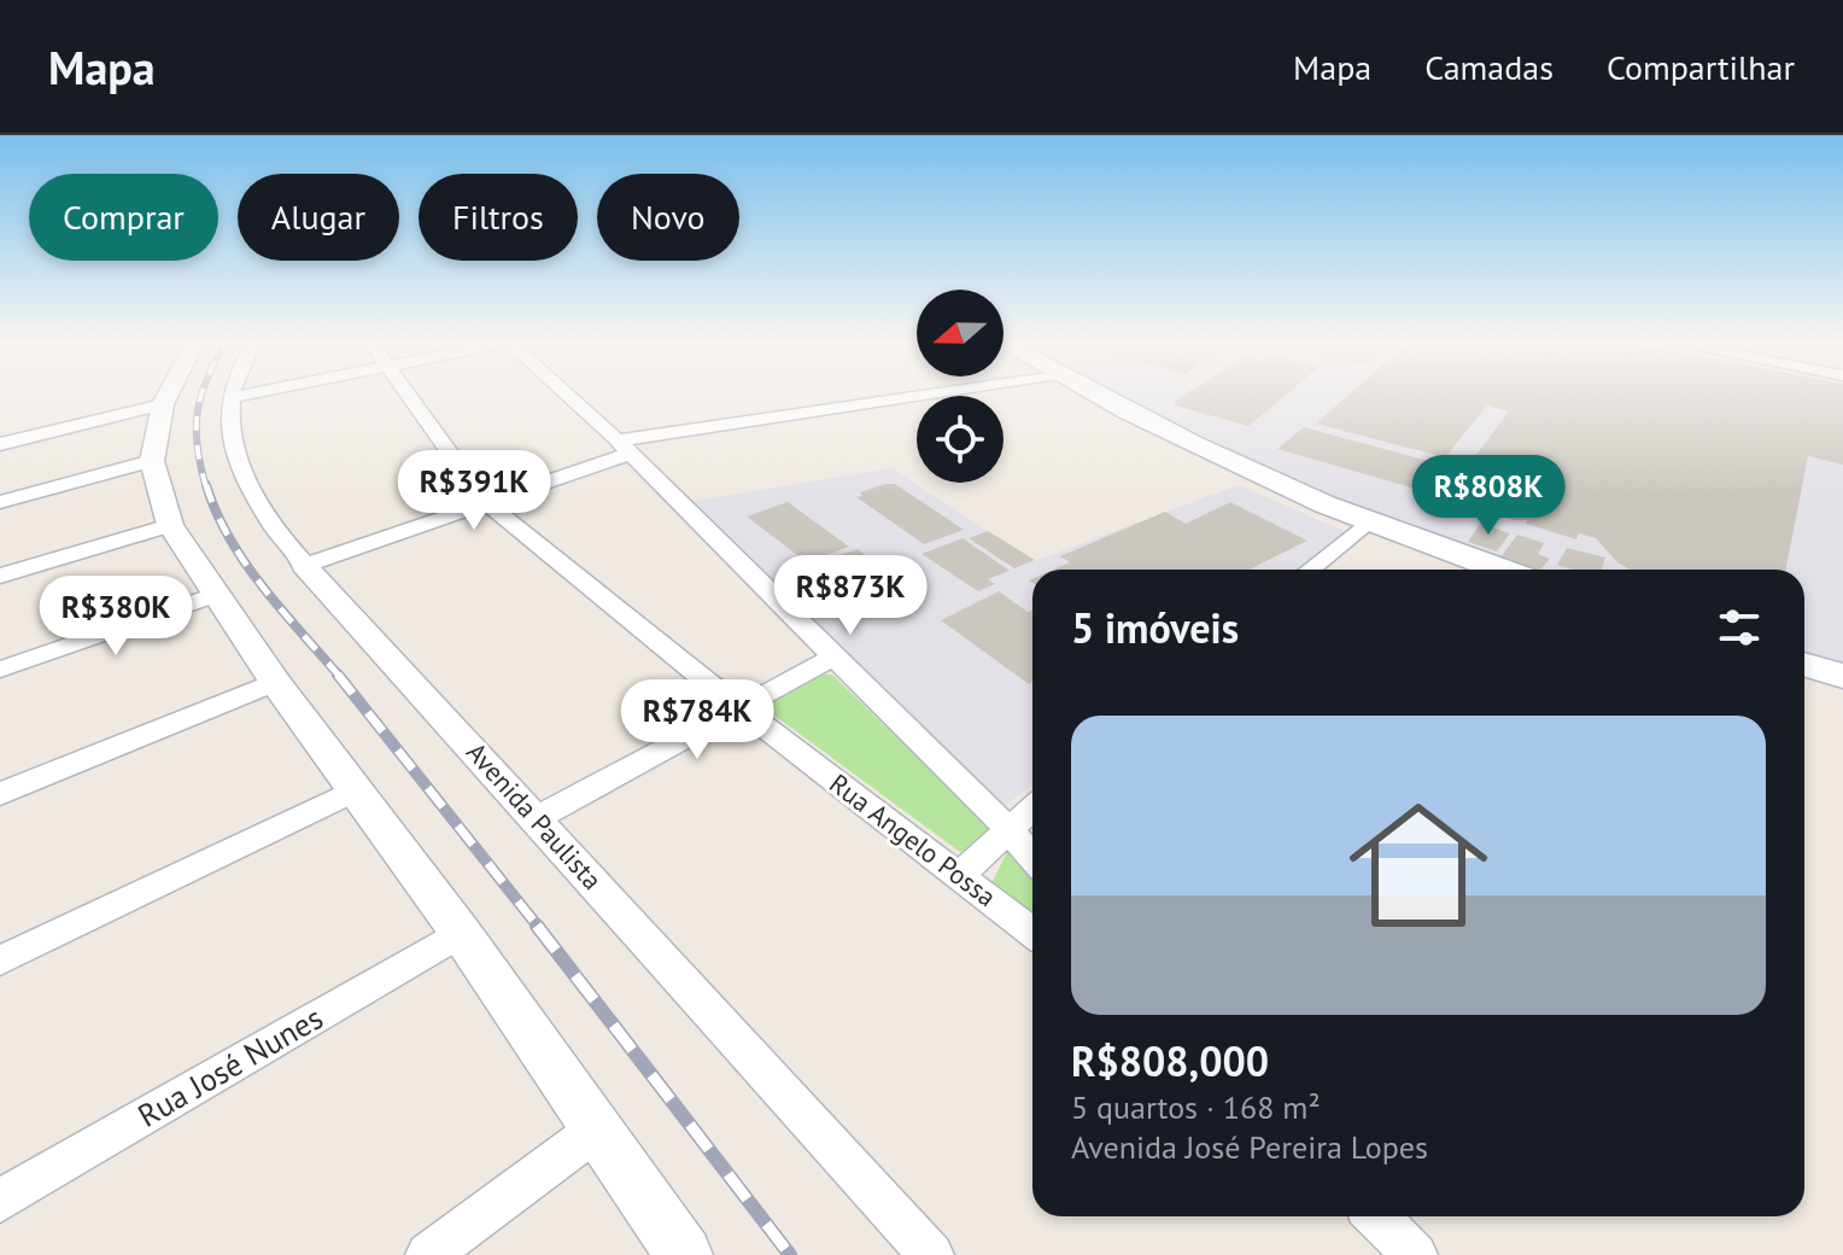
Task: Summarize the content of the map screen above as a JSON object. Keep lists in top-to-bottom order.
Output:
{
  "streets": {
    "street": ["Avenida Paulista", "Rua Angelo Possa", "Rua José Nunes"]
  },
  "north": "left",
  "page": {
    "header": "Mapa",
    "nav": ["Mapa", "Camadas", "Compartilhar"],
    "chip": [
      "Comprar",
      "Alugar",
      "Filtros",
      "Novo"
    ],
    "price": [
      "R$391K",
      "R$808K",
      "R$873K",
      "R$380K",
      "R$784K"
    ],
    "heading": "5 imóveis",
    "list": [
      {
        "name": "R$808,000",
        "note": "5 quartos · 168 m² · Avenida José Pereira Lopes"
      }
    ]
  }
}
